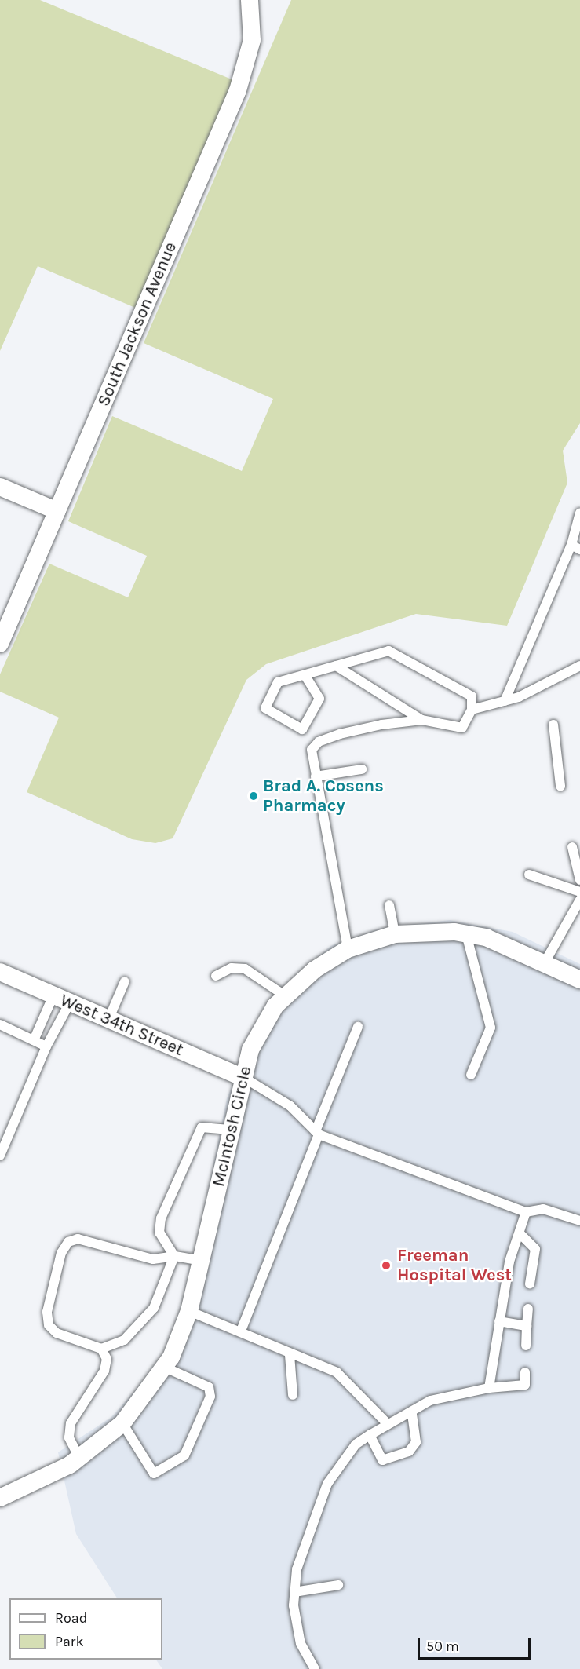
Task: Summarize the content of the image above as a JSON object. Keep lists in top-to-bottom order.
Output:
{
  "streets": {
    "street": ["South Jackson Avenue", "West 34th Street", "McIntosh Circle"]
  },
  "crossings": [
    ["West 34th Street", "McIntosh Circle"]
  ],
  "places": ["Brad A. Cosens Pharmacy", "Freeman Hospital West"],
  "legend": ["Road", "Park"],
  "scale_bar": "50 m"
}
